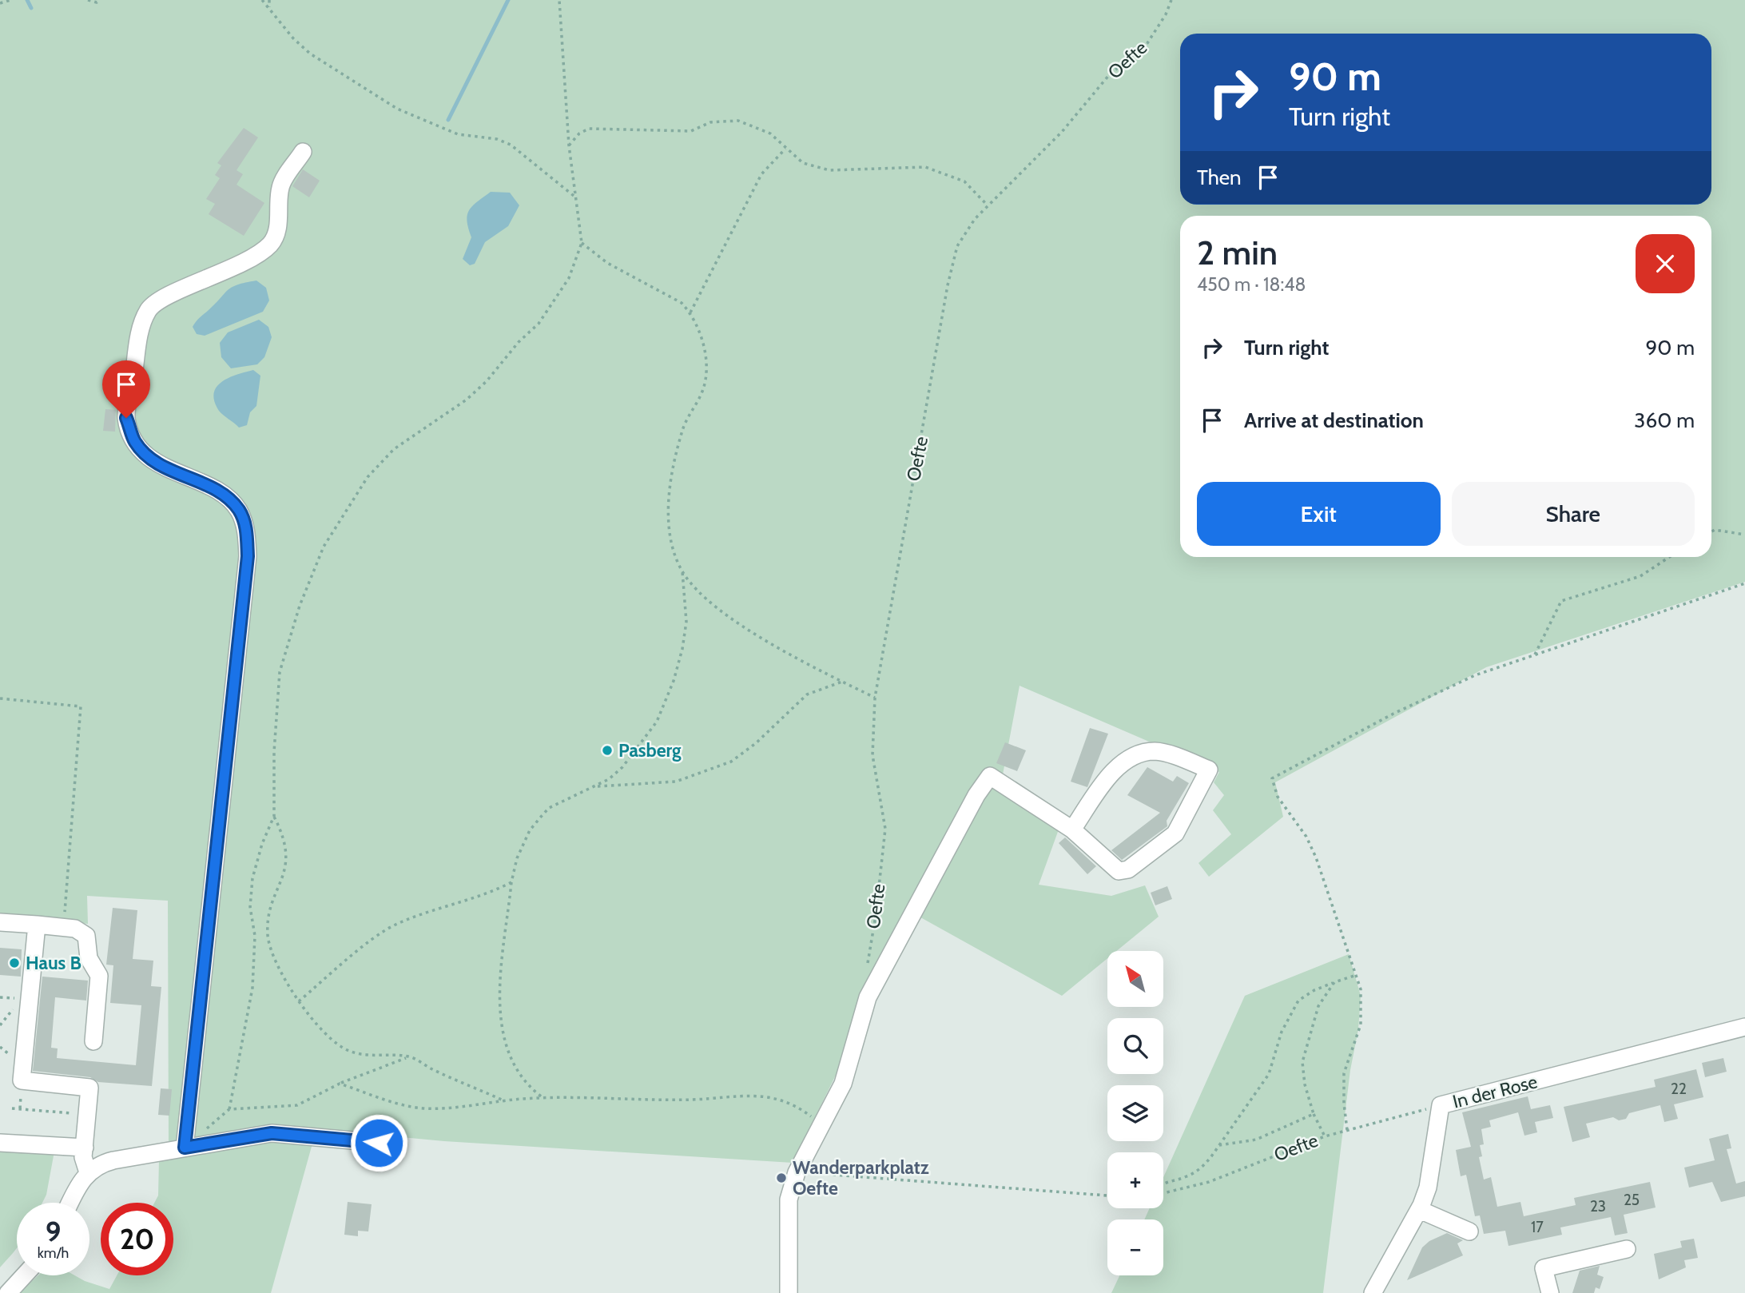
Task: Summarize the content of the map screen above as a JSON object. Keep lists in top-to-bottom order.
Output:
{
  "streets": {
    "street": ["Oefte", "In der Rose"]
  },
  "crossings": [
    ["Oefte", "In der Rose"]
  ],
  "places": ["Pasberg", "Haus B", "Wanderparkplatz Oefte"],
  "house_numbers": [
    "22",
    "25",
    "23",
    "17"
  ],
  "north": "top left",
  "page": {
    "turn": ["90 m", "Turn right"],
    "then": "Then",
    "heading": ["2 min", "450 m · 18:48"],
    "list": [
      {
        "name": "Turn right",
        "value": "90 m"
      },
      {
        "name": "Arrive at destination",
        "value": "360 m"
      }
    ],
    "buttons": ["Exit", "Share"],
    "map_buttons": ["+", "−"],
    "speed": "9 km/h",
    "limit": "20"
  }
}
